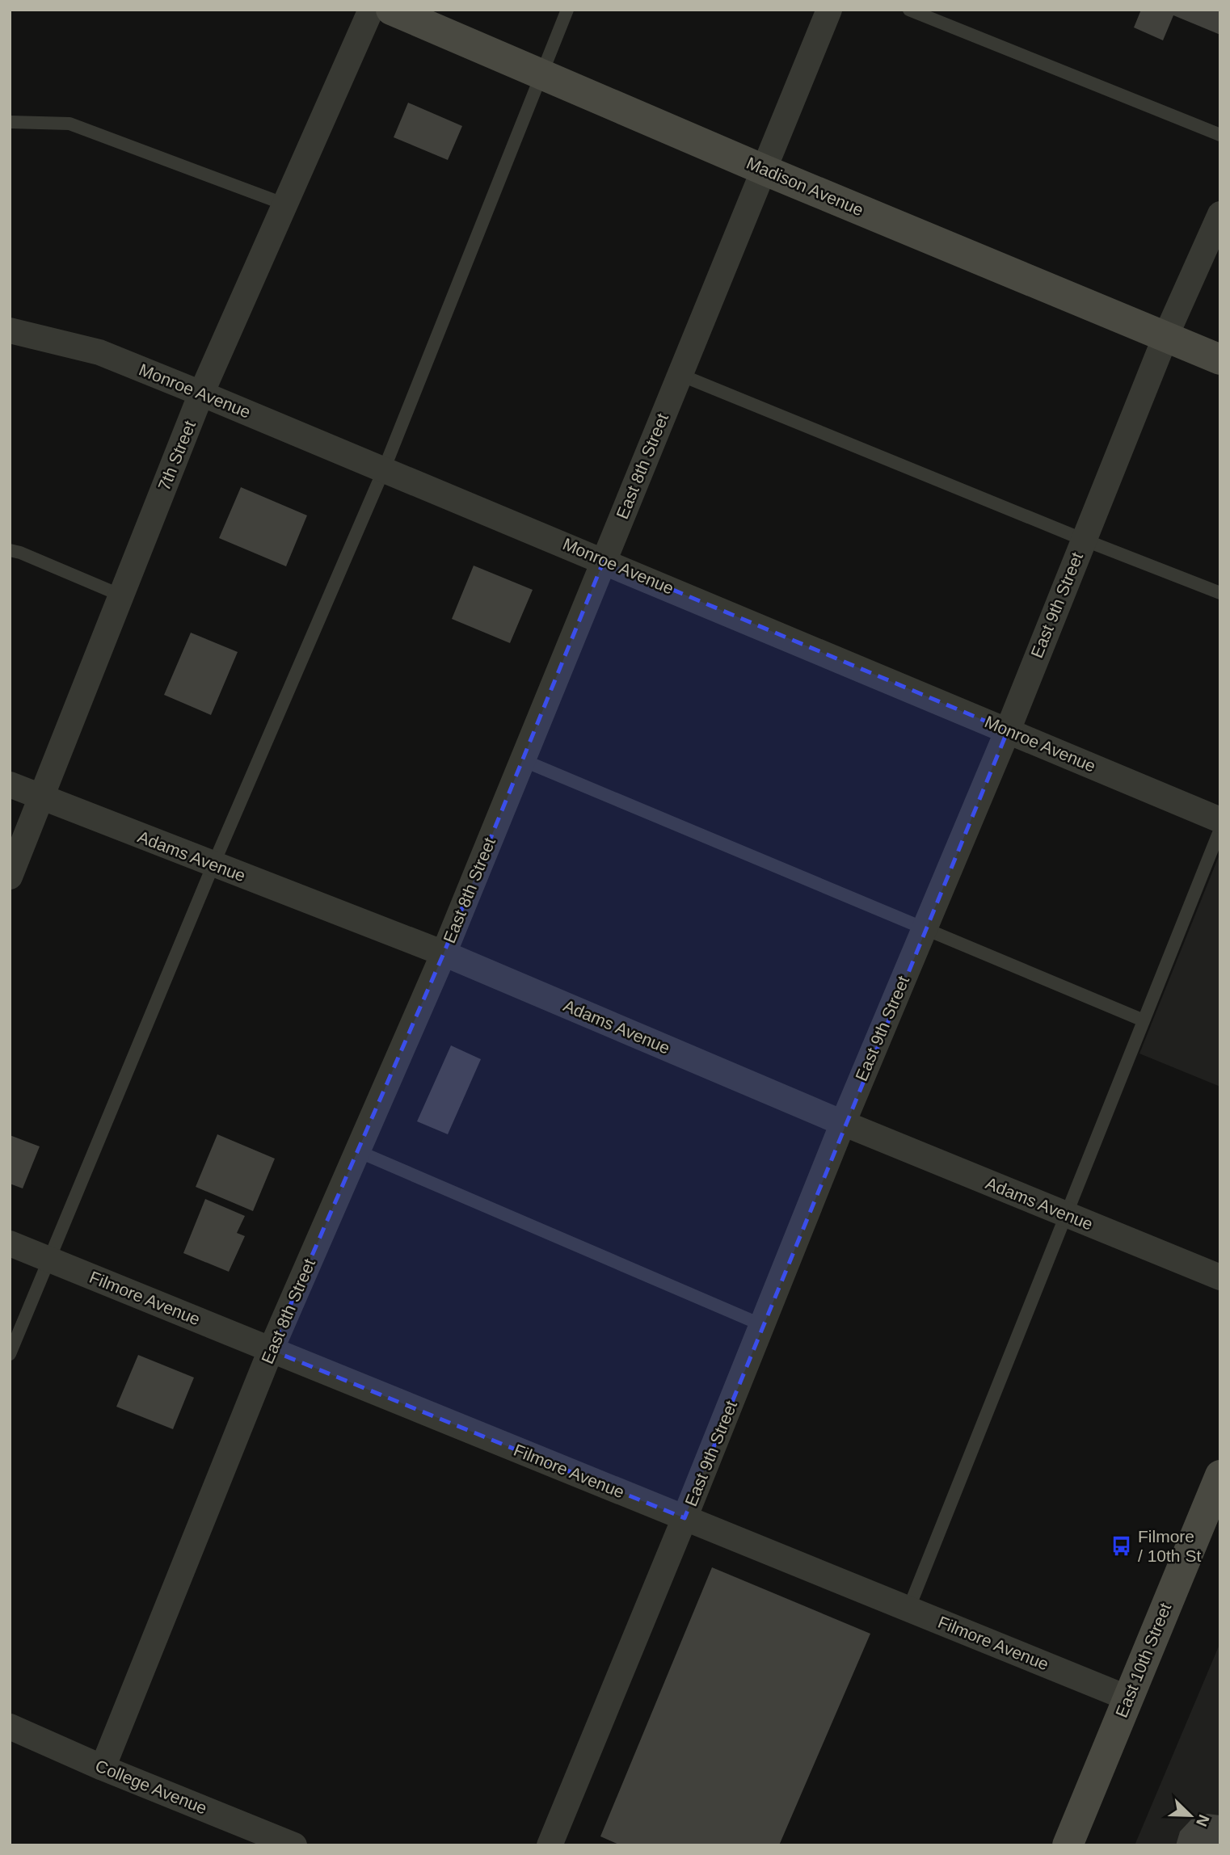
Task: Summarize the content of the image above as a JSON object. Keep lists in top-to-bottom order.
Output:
{
  "streets": {
    "street": [
      "Madison Avenue",
      "Monroe Avenue",
      "7th Street",
      "East 8th Street",
      "East 9th Street",
      "Adams Avenue",
      "Filmore Avenue",
      "East 10th Street",
      "College Avenue"
    ]
  },
  "crossings": [
    ["Madison Avenue", "East 8th Street"],
    ["Madison Avenue", "East 9th Street"],
    ["Monroe Avenue", "7th Street"],
    ["Monroe Avenue", "East 8th Street"],
    ["Monroe Avenue", "East 9th Street"],
    ["7th Street", "Adams Avenue"],
    ["East 8th Street", "Adams Avenue"],
    ["East 8th Street", "Filmore Avenue"],
    ["East 8th Street", "College Avenue"],
    ["East 9th Street", "Adams Avenue"],
    ["East 9th Street", "Filmore Avenue"],
    ["Filmore Avenue", "East 10th Street"]
  ],
  "places": {
    "bus stop": ["Filmore / 10th St"]
  },
  "north": "bottom right"
}
